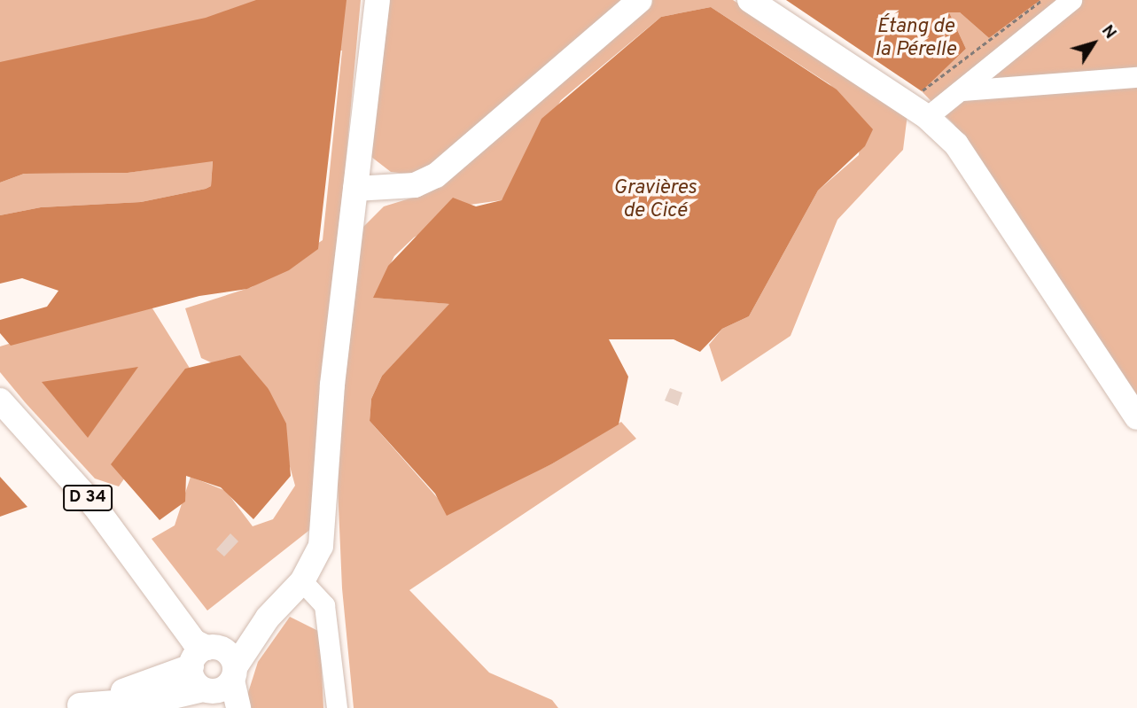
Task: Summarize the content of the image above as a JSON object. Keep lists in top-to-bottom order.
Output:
{
  "streets": {
    "main road": ["D 34"]
  },
  "water": ["Étang de la Pérelle", "Gravières de Cicé"],
  "north": "top right"
}
